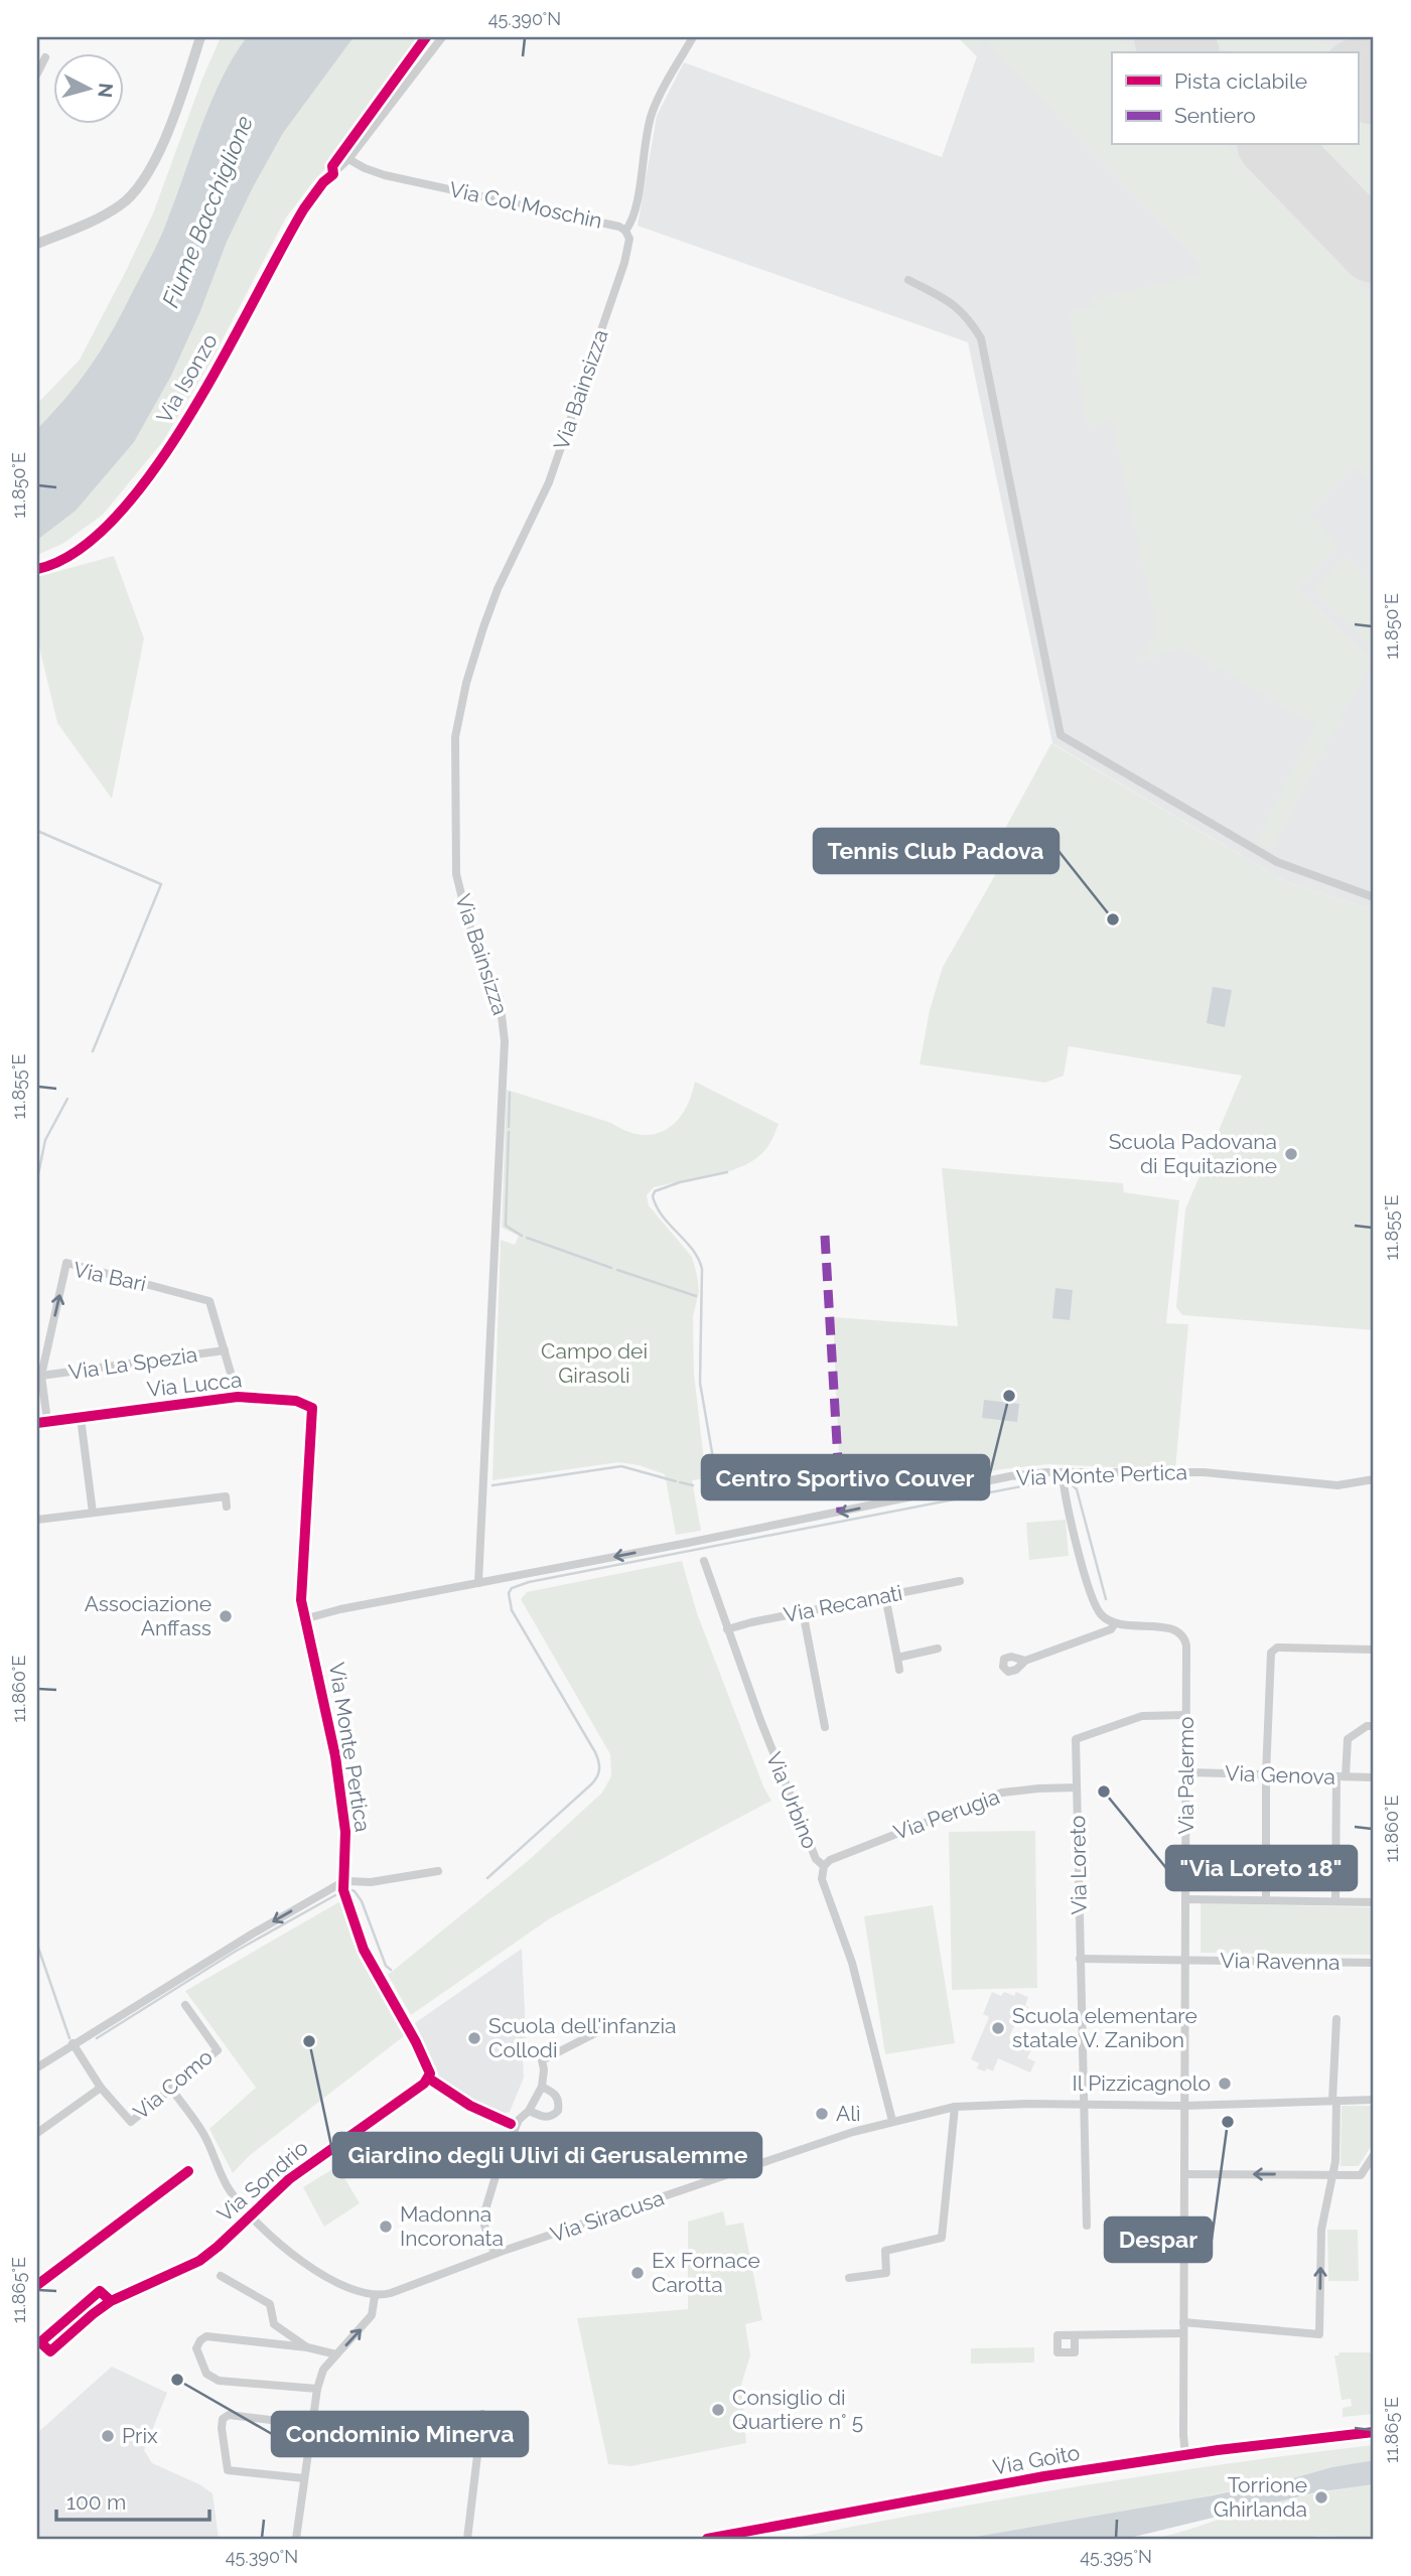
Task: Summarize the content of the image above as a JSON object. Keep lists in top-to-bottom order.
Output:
{
  "streets": {
    "main road": ["Via Goito"],
    "street": [
      "Via Col Moschin",
      "Via Isonzo",
      "Via Bainsizza",
      "Via Bari",
      "Via La Spezia",
      "Via Lucca",
      "Via Monte Pertica",
      "Via Recanati",
      "Via Palermo",
      "Via Genova",
      "Via Urbino",
      "Via Perugia",
      "Via Loreto",
      "Via Ravenna",
      "Via Como",
      "Via Sondrio",
      "Via Siracusa"
    ]
  },
  "crossings": [
    ["Via Col Moschin", "Via Isonzo"],
    ["Via Col Moschin", "Via Bainsizza"],
    ["Via Bainsizza", "Via Monte Pertica"],
    ["Via Bari", "Via La Spezia"],
    ["Via Bari", "Via Lucca"],
    ["Via Lucca", "Via Monte Pertica"],
    ["Via Monte Pertica", "Via Sondrio"],
    ["Via Recanati", "Via Urbino"],
    ["Via Palermo", "Via Genova"],
    ["Via Palermo", "Via Loreto"],
    ["Via Palermo", "Via Ravenna"],
    ["Via Palermo", "Via Siracusa"],
    ["Via Palermo", "Via Goito"],
    ["Via Urbino", "Via Perugia"],
    ["Via Urbino", "Via Siracusa"],
    ["Via Perugia", "Via Loreto"],
    ["Via Loreto", "Via Ravenna"],
    ["Via Loreto", "Via Siracusa"]
  ],
  "one_way": ["Via Monte Pertica"],
  "water": ["Fiume Bacchiglione"],
  "parks": ["Campo dei Girasoli"],
  "places": [
    "Tennis Club Padova",
    "Scuola Padovana di Equitazione",
    "Centro Sportivo Couver",
    "Associazione Anffass",
    "\"Via Loreto 18\"",
    "Scuola elementare statale V. Zanibon",
    "Scuola dell'infanzia Collodi",
    "Giardino degli Ulivi di Gerusalemme",
    "Il Pizzicagnolo",
    "Alì",
    "Despar",
    "Madonna Incoronata",
    "Ex Fornace Carotta",
    "Condominio Minerva",
    "Consiglio di Quartiere n° 5",
    "Prix",
    "Torrione Ghirlanda"
  ],
  "legend": ["Pista ciclabile", "Sentiero"],
  "scale_bar": "100 m",
  "north": "right",
  "coordinates": [
    "45.390°N",
    "11.850°E",
    "11.855°E",
    "11.860°E",
    "11.865°E",
    "45.395°N"
  ]
}
